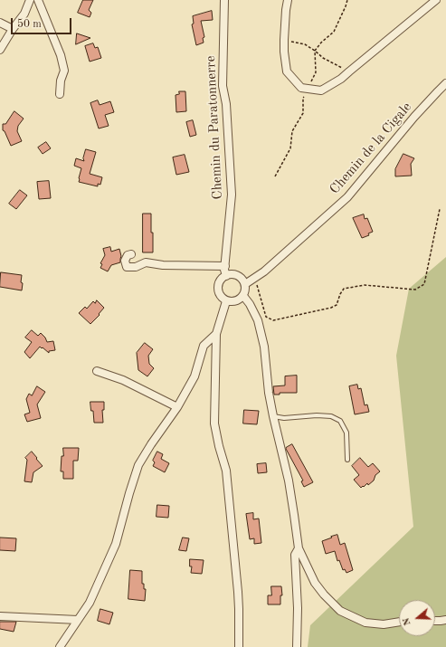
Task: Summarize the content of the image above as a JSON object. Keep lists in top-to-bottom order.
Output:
{
  "streets": {
    "street": ["Chemin du Paratonnerre", "Chemin de la Cigale"]
  },
  "crossings": [
    ["Chemin du Paratonnerre", "Chemin de la Cigale"]
  ],
  "scale_bar": "50 m",
  "north": "left"
}
